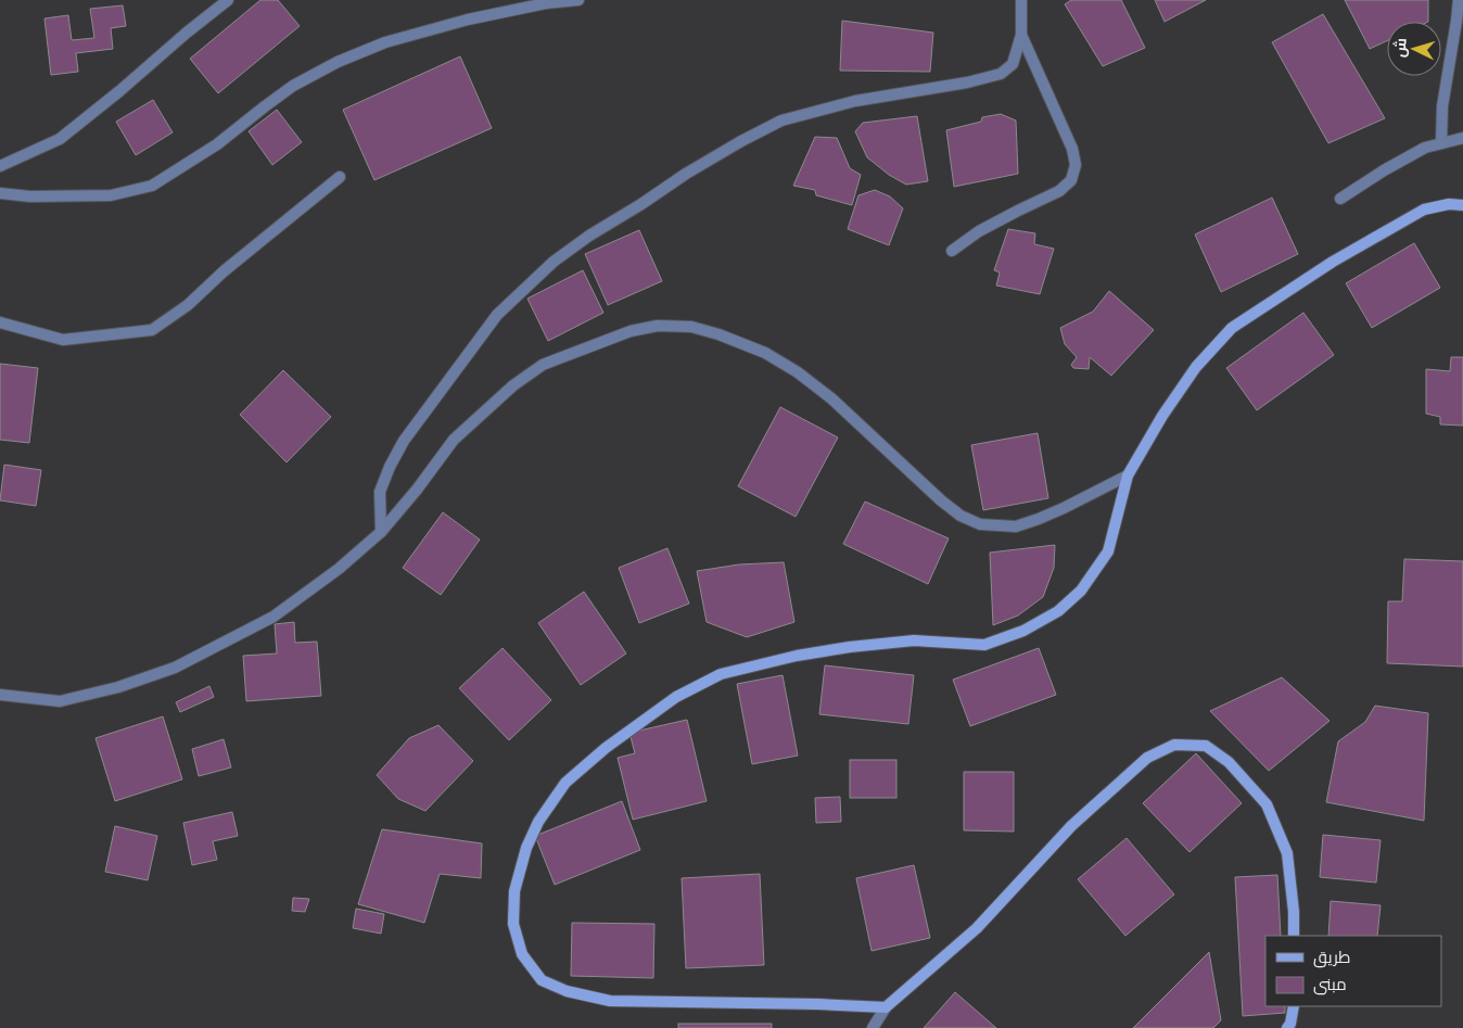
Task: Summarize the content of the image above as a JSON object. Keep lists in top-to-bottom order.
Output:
{
  "legend": ["طريق", "مبنى"],
  "north": "left"
}
